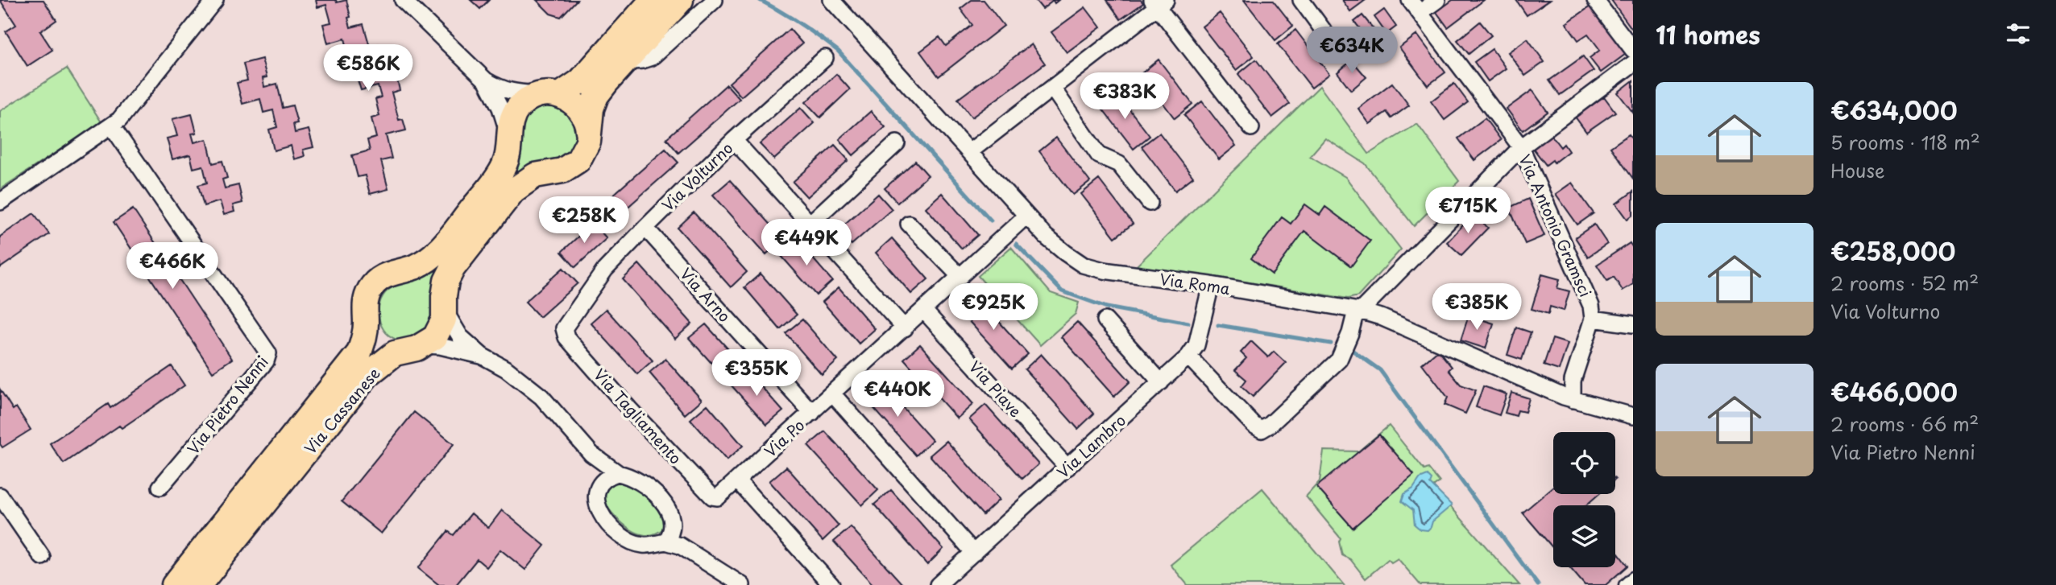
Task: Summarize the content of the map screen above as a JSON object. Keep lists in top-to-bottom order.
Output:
{
  "streets": {
    "main road": ["Via Cassanese"],
    "street": [
      "Via Volturno",
      "Via Antonio Gramsci",
      "Via Roma",
      "Via Arno",
      "Via Piave",
      "Via Pietro Nenni",
      "Via Tagliamento",
      "Via Po",
      "Via Lambro"
    ]
  },
  "crossings": [
    ["Via Volturno", "Via Arno"],
    ["Via Volturno", "Via Tagliamento"],
    ["Via Roma", "Via Po"],
    ["Via Roma", "Via Lambro"],
    ["Via Arno", "Via Po"],
    ["Via Piave", "Via Po"],
    ["Via Piave", "Via Lambro"],
    ["Via Tagliamento", "Via Po"]
  ],
  "page": {
    "heading": "11 homes",
    "price": [
      "€634K",
      "€586K",
      "€383K",
      "€715K",
      "€258K",
      "€449K",
      "€466K",
      "€925K",
      "€385K",
      "€355K",
      "€440K"
    ],
    "list": [
      {
        "name": "€634,000",
        "note": "5 rooms · 118 m² · House"
      },
      {
        "name": "€258,000",
        "note": "2 rooms · 52 m² · Via Volturno"
      },
      {
        "name": "€466,000",
        "note": "2 rooms · 66 m² · Via Pietro Nenni"
      }
    ]
  }
}
